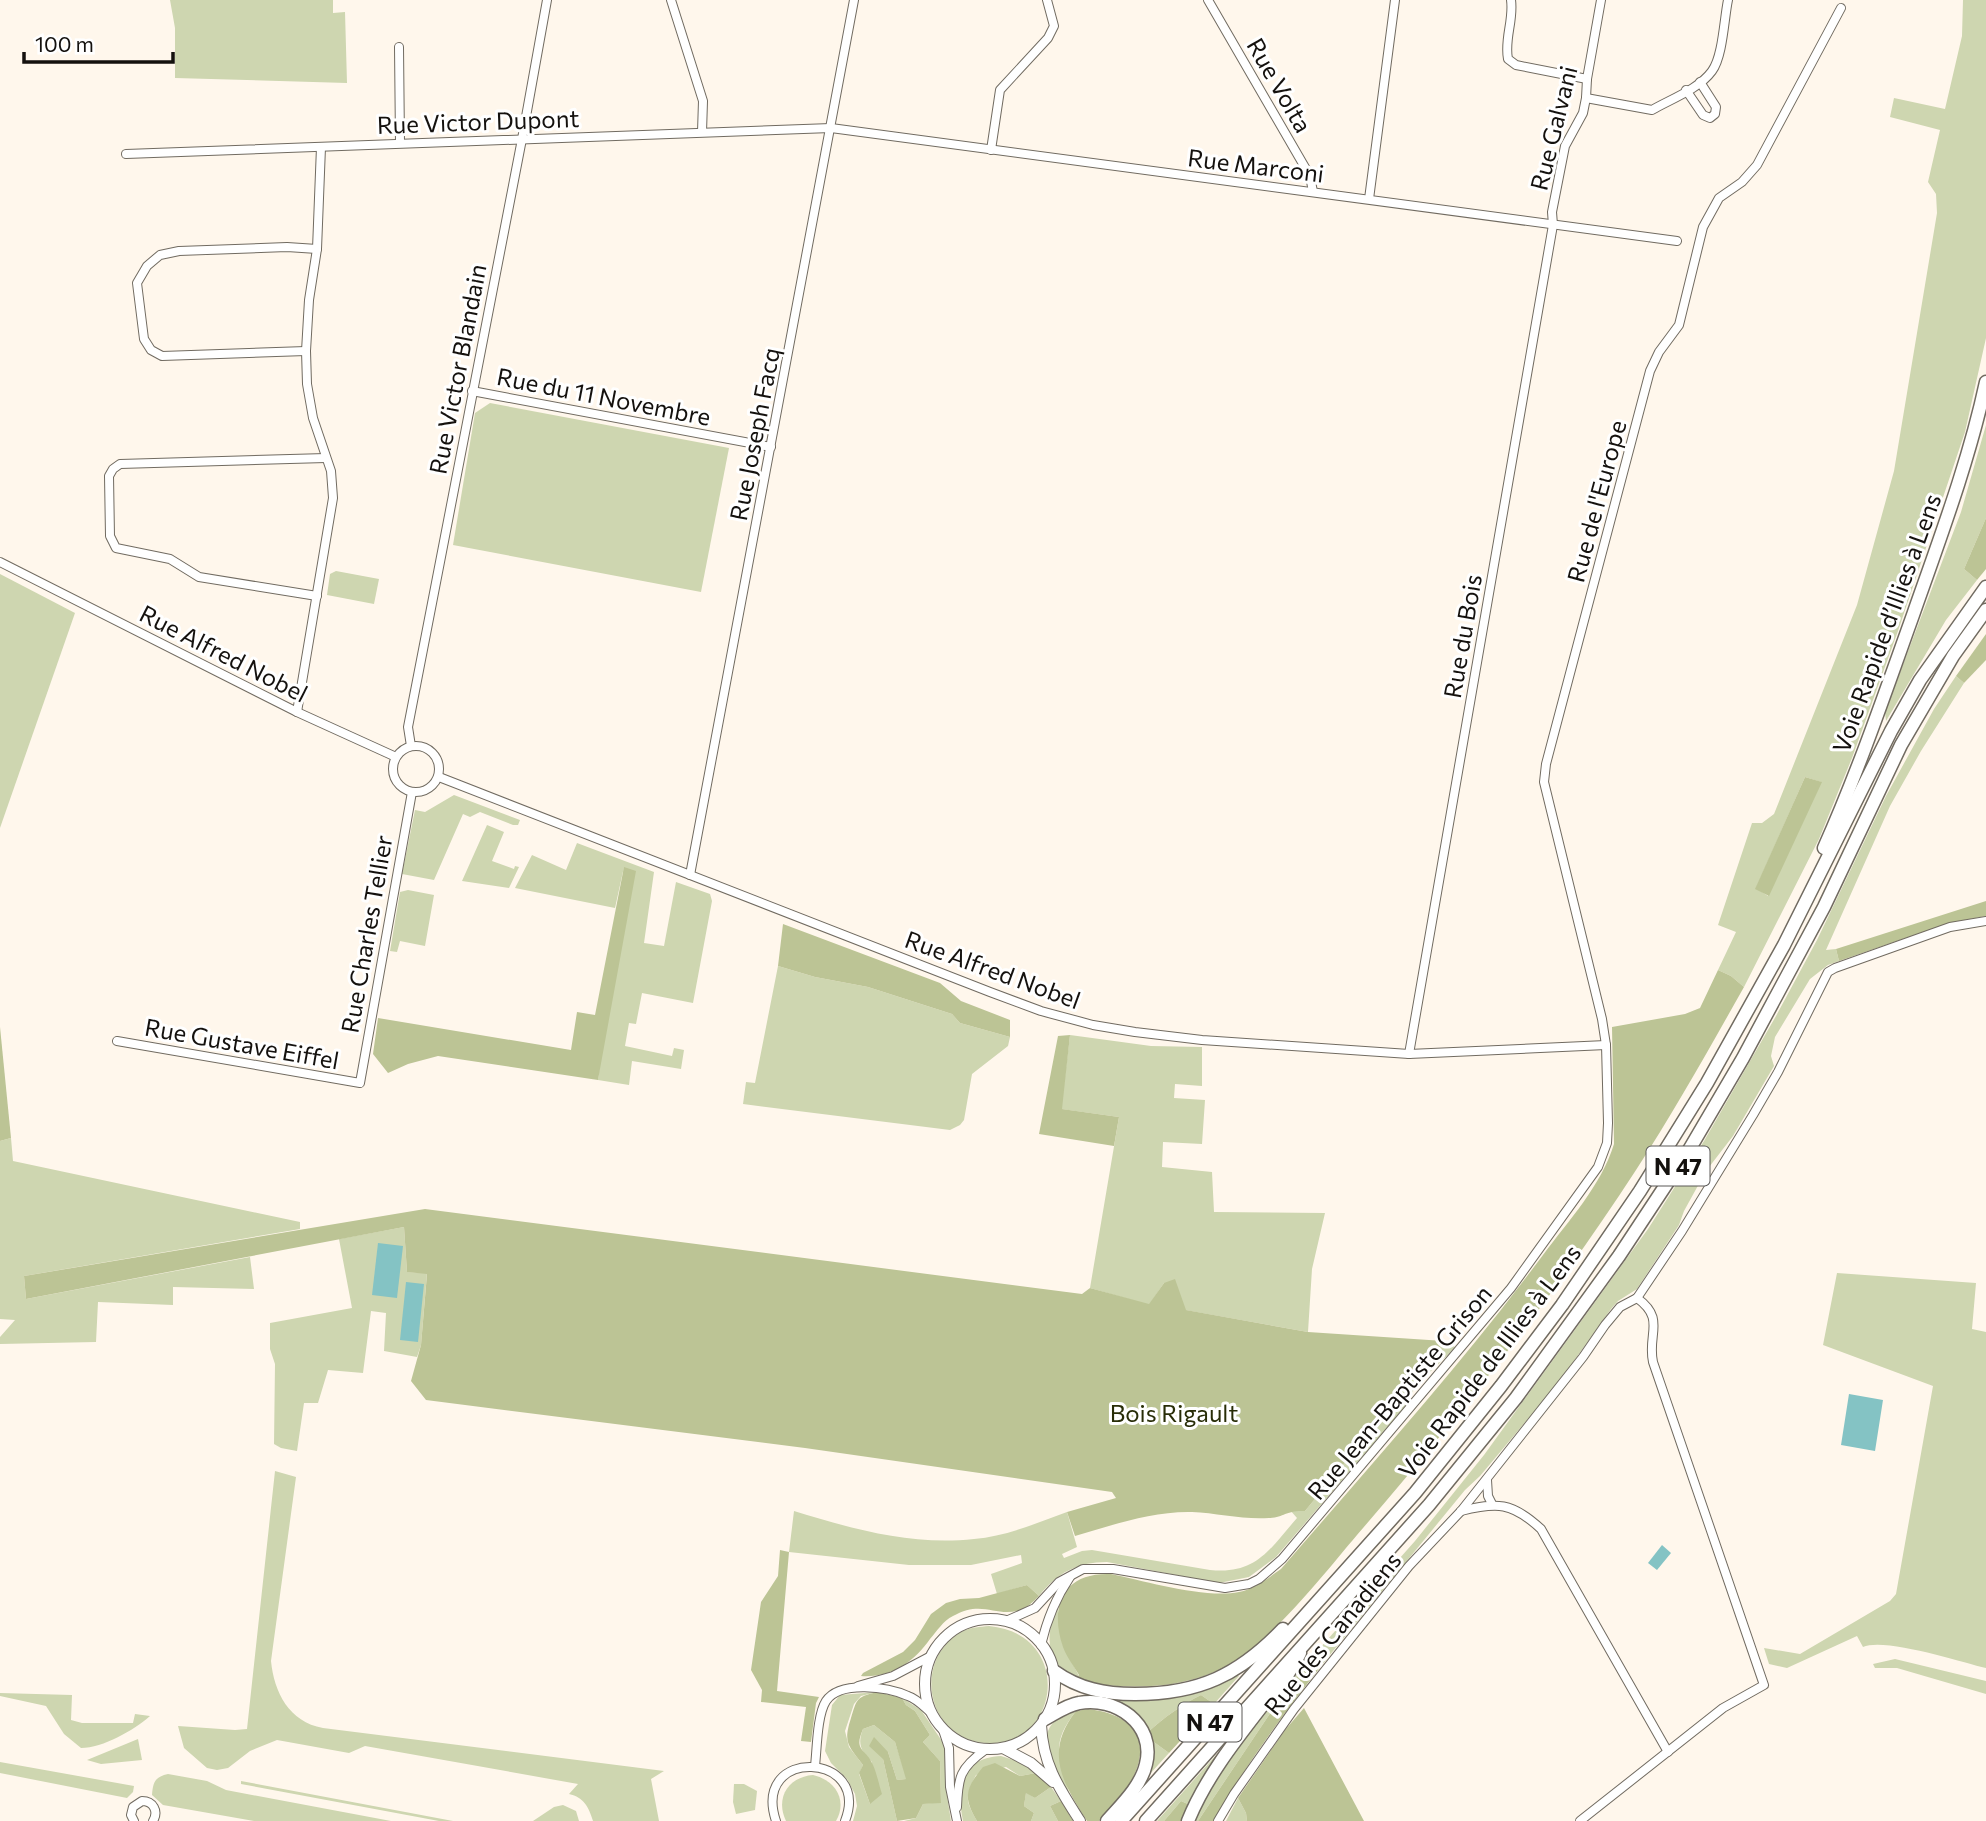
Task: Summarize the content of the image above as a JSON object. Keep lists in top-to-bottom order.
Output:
{
  "streets": {
    "highway": ["Voie Rapide d’Illies à Lens", "N 47", "Voie Rapide de Illies à Lens"],
    "street": [
      "Rue Volta",
      "Rue Victor Dupont",
      "Rue Galvani",
      "Rue Marconi",
      "Rue Victor Blandain",
      "Rue du 11 Novembre",
      "Rue Joseph Facq",
      "Rue de l'Europe",
      "Rue du Bois",
      "Rue Alfred Nobel",
      "Rue Charles Tellier",
      "Rue Gustave Eiffel",
      "Rue Jean-Baptiste Grison",
      "Rue des Canadiens"
    ]
  },
  "crossings": [
    ["Rue Volta", "Rue Marconi"],
    ["Rue Victor Dupont", "Rue Marconi"],
    ["Rue Victor Dupont", "Rue Victor Blandain"],
    ["Rue Victor Dupont", "Rue Joseph Facq"],
    ["Rue Galvani", "Rue Marconi"],
    ["Rue Galvani", "Rue du Bois"],
    ["Rue Marconi", "Rue Joseph Facq"],
    ["Rue Marconi", "Rue du Bois"],
    ["Rue Victor Blandain", "Rue du 11 Novembre"],
    ["Rue Victor Blandain", "Rue Alfred Nobel"],
    ["Rue Victor Blandain", "Rue Charles Tellier"],
    ["Rue du 11 Novembre", "Rue Joseph Facq"],
    ["Rue Joseph Facq", "Rue Alfred Nobel"],
    ["Rue de l'Europe", "Rue Alfred Nobel"],
    ["Rue de l'Europe", "Rue Jean-Baptiste Grison"],
    ["Voie Rapide d’Illies à Lens", "Voie Rapide de Illies à Lens"],
    ["Rue du Bois", "Rue Alfred Nobel"],
    ["Rue Alfred Nobel", "Rue Charles Tellier"],
    ["Rue Alfred Nobel", "Rue Jean-Baptiste Grison"],
    ["Rue Charles Tellier", "Rue Gustave Eiffel"]
  ],
  "parks": ["Bois Rigault"],
  "scale_bar": "100 m"
}
